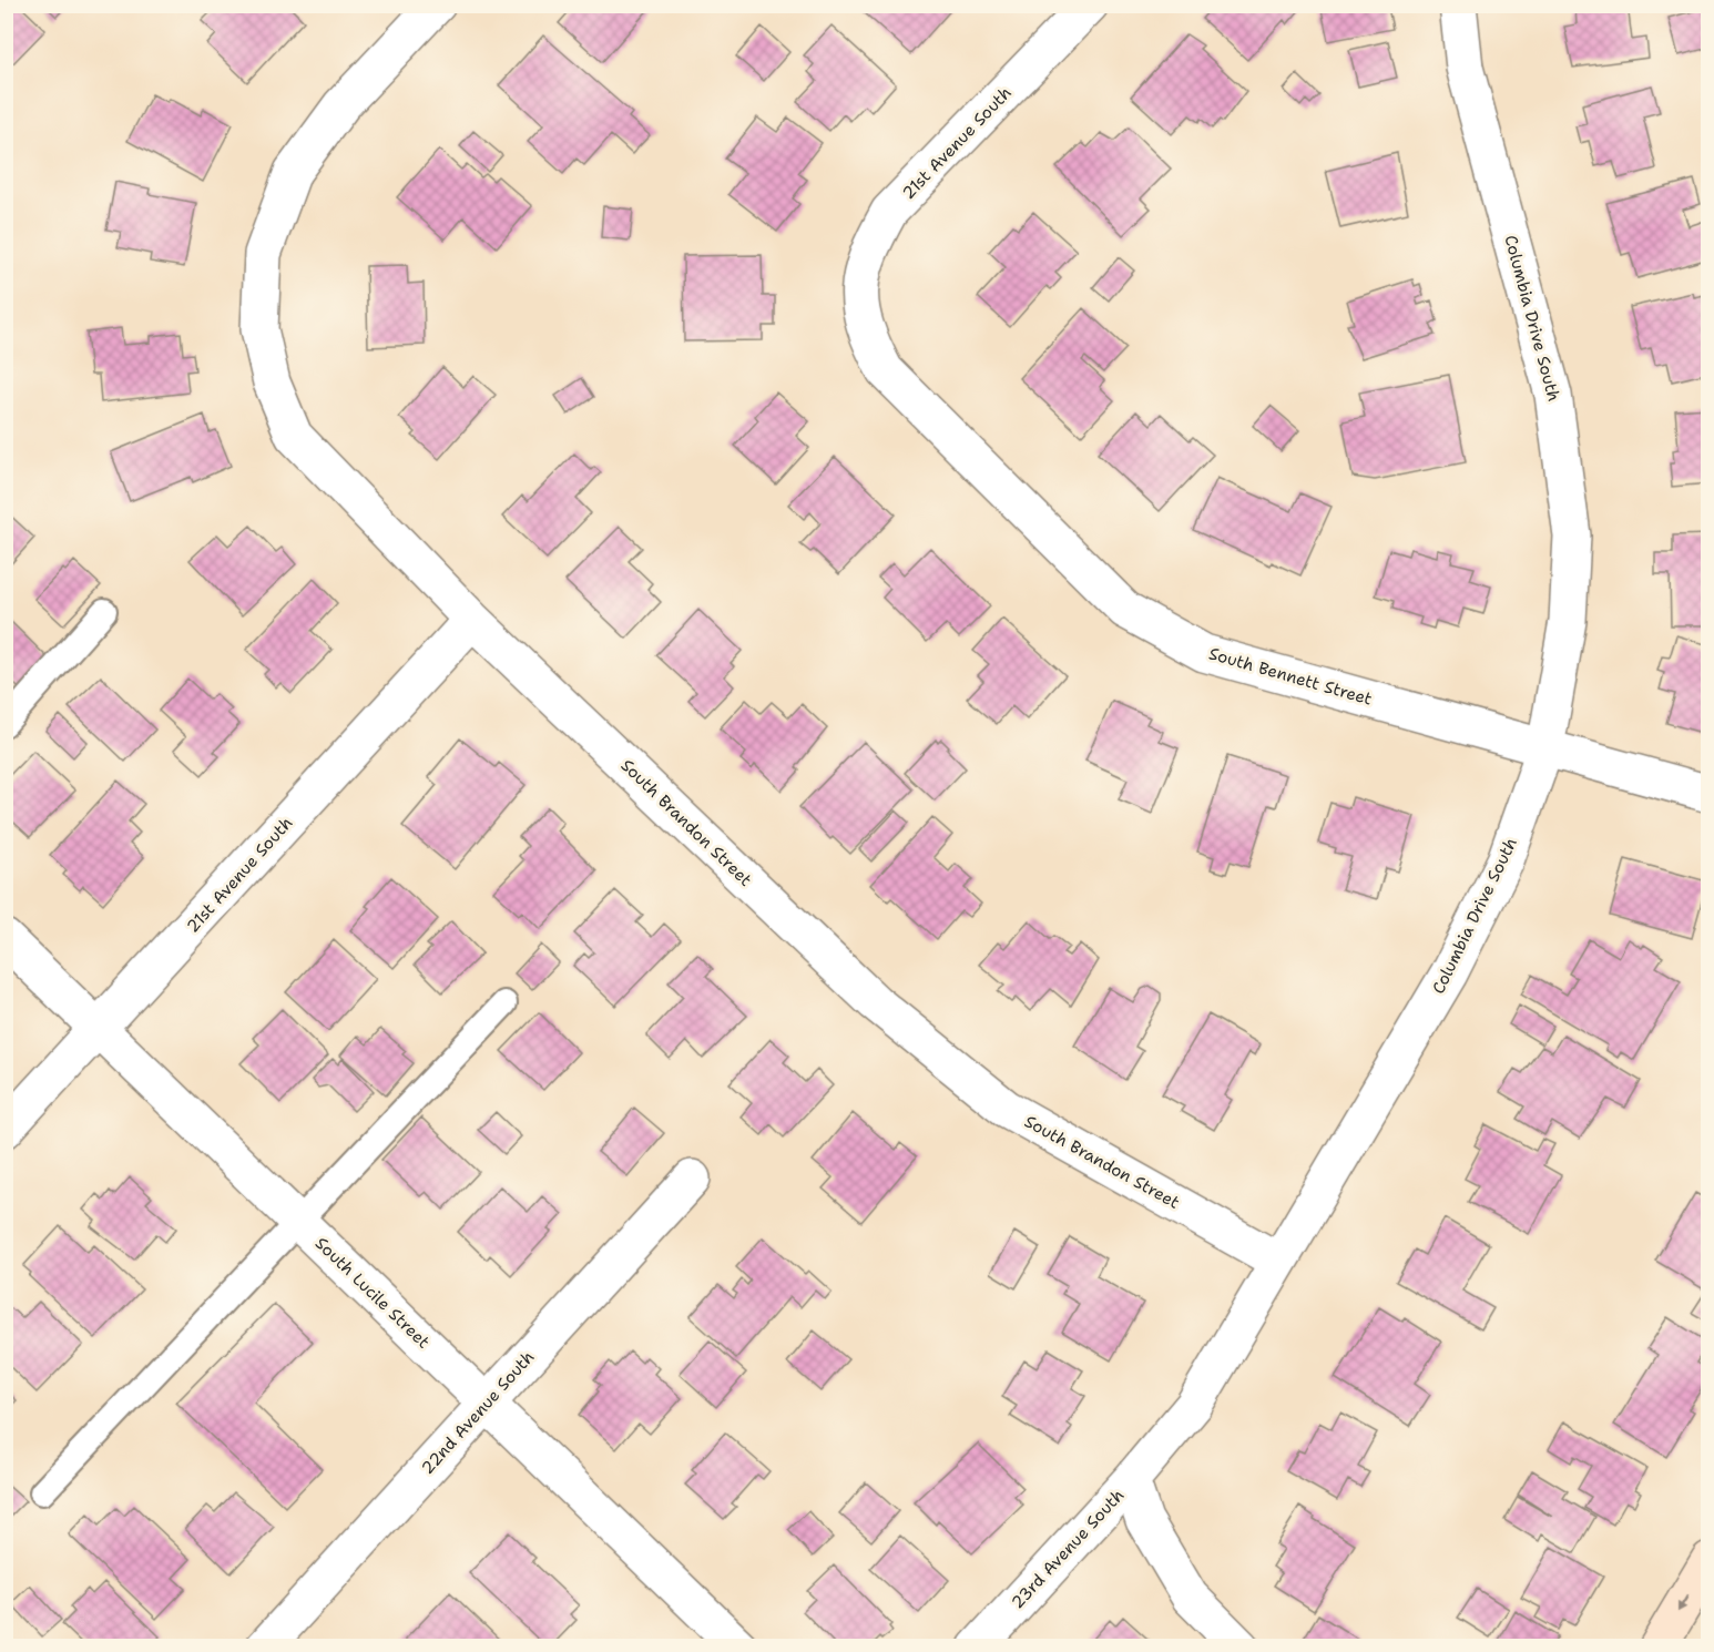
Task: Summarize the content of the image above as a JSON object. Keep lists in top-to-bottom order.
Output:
{
  "streets": {
    "street": [
      "21st Avenue South",
      "Columbia Drive South",
      "South Bennett Street",
      "South Brandon Street",
      "South Lucile Street",
      "22nd Avenue South",
      "23rd Avenue South"
    ]
  },
  "crossings": [
    ["21st Avenue South", "South Bennett Street"],
    ["21st Avenue South", "South Brandon Street"],
    ["21st Avenue South", "South Lucile Street"],
    ["Columbia Drive South", "South Bennett Street"],
    ["Columbia Drive South", "South Brandon Street"],
    ["Columbia Drive South", "23rd Avenue South"],
    ["South Lucile Street", "22nd Avenue South"]
  ]
}
